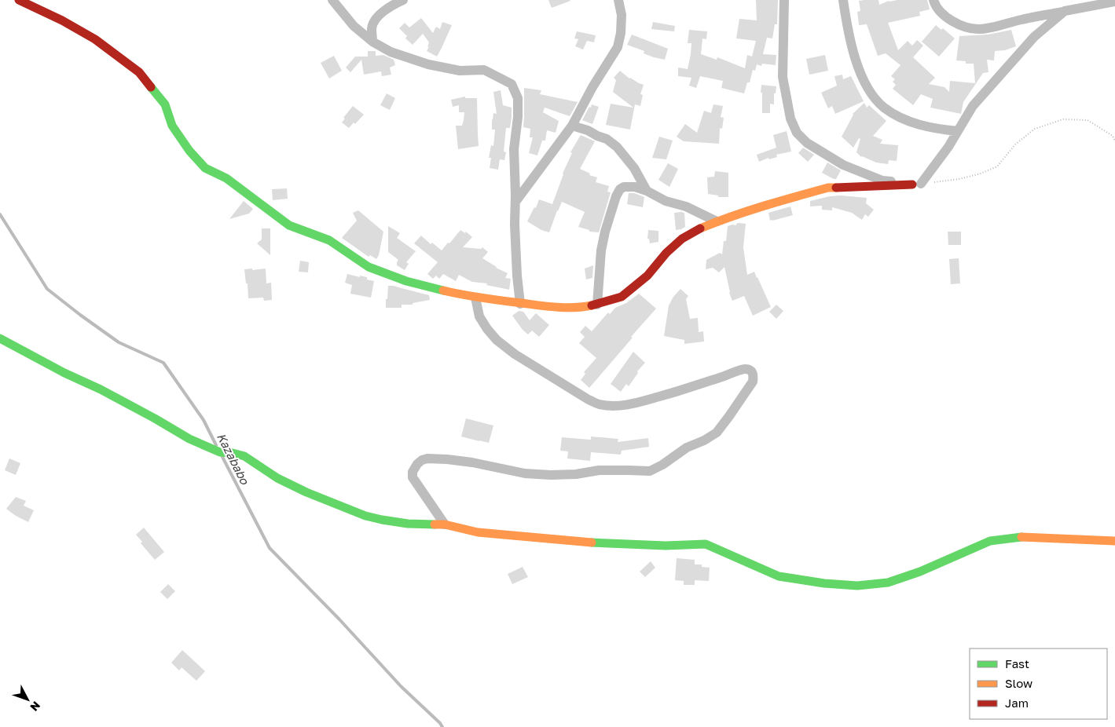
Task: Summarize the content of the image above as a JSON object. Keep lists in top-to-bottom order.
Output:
{
  "water": ["Kazababo"],
  "legend": ["Fast", "Slow", "Jam"],
  "north": "bottom right"
}
